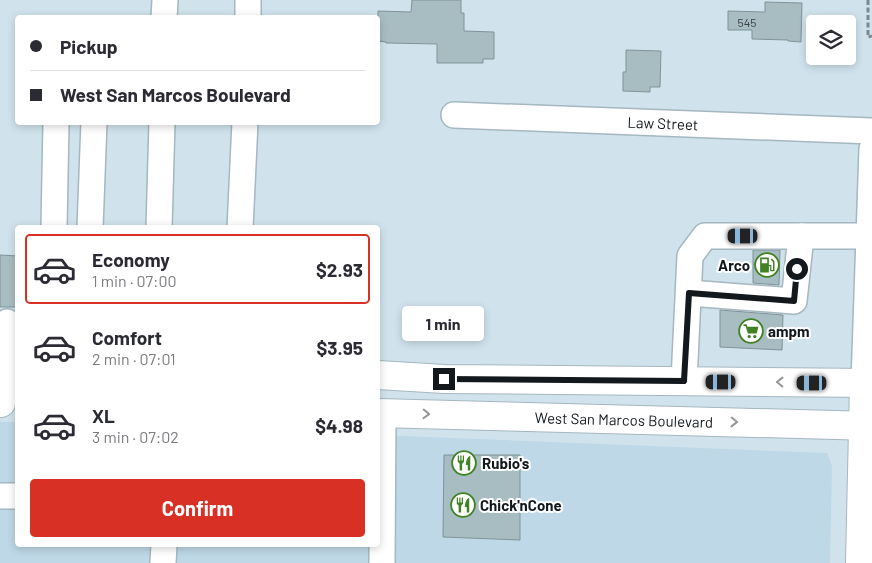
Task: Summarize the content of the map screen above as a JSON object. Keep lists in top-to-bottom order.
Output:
{
  "streets": {
    "main road": ["West San Marcos Boulevard"],
    "street": ["Law Street"]
  },
  "places": {
    "fuel station": ["Arco"],
    "supermarket": ["ampm"],
    "restaurant": ["Rubio's", "Chick'nCone"]
  },
  "house_numbers": ["545"],
  "page": {
    "banner": ["Pickup", "West San Marcos Boulevard"],
    "list": [
      {
        "name": "Economy",
        "note": "1 min · 07:00",
        "value": "$2.93"
      },
      {
        "name": "Comfort",
        "note": "2 min · 07:01",
        "value": "$3.95"
      },
      {
        "name": "XL",
        "note": "3 min · 07:02",
        "value": "$4.98"
      }
    ],
    "bubble": "1 min",
    "buttons": "Confirm"
  }
}
